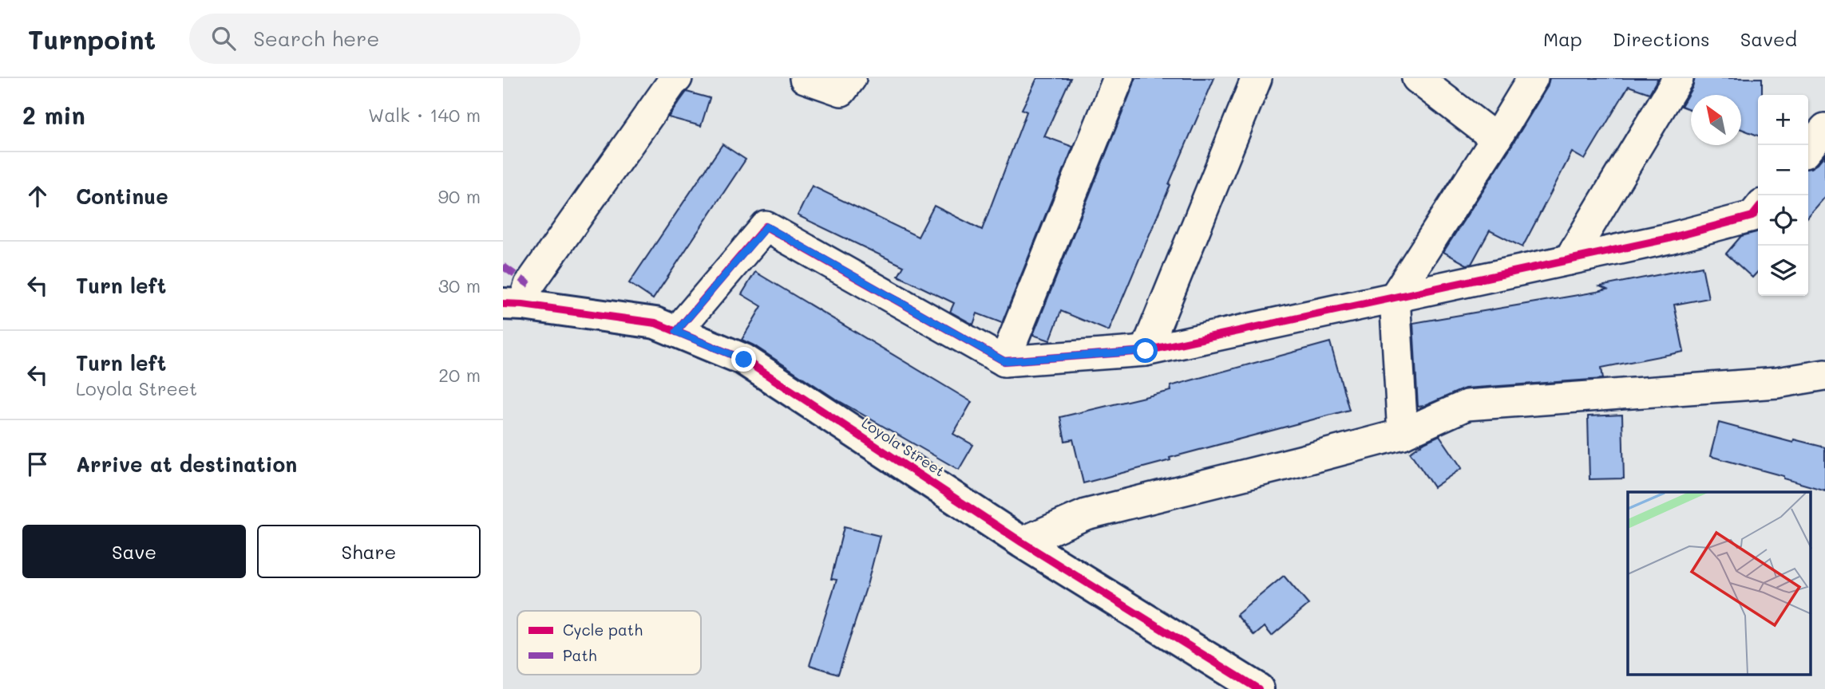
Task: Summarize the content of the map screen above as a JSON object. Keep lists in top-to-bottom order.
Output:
{
  "streets": {
    "street": ["Loyola Street"]
  },
  "legend": ["Cycle path", "Path"],
  "north": "top left",
  "page": {
    "header": "Turnpoint",
    "search": "Search here",
    "nav": ["Map", "Directions", "Saved"],
    "heading": ["2 min", "Walk · 140 m"],
    "map_buttons": ["+", "−"],
    "list": [
      ["Continue", "90 m"],
      ["Turn left", "30 m"],
      ["Turn left", "Loyola Street", "20 m"],
      "Arrive at destination"
    ],
    "buttons": ["Save", "Share"]
  }
}
